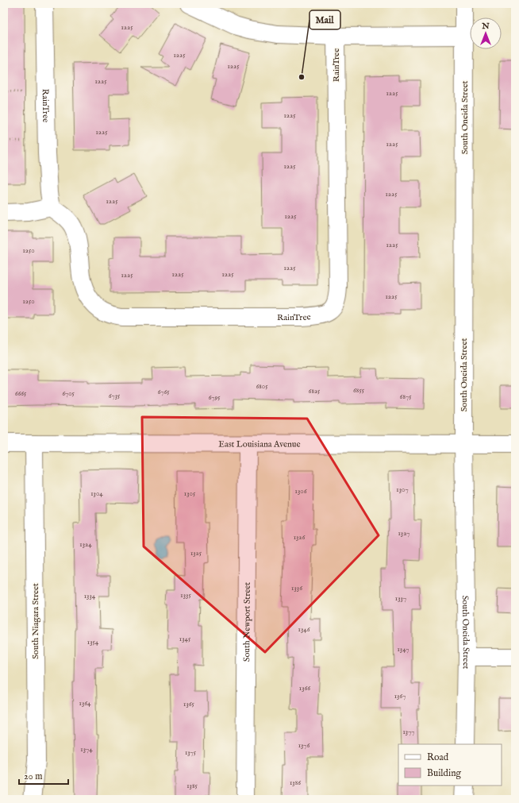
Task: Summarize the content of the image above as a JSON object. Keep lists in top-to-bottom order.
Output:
{
  "streets": {
    "street": [
      "RainTree",
      "South Oneida Street",
      "East Louisiana Avenue",
      "South Niagara Street",
      "South Newport Street"
    ]
  },
  "crossings": [
    ["RainTree", "South Oneida Street"],
    ["South Oneida Street", "East Louisiana Avenue"],
    ["East Louisiana Avenue", "South Niagara Street"],
    ["East Louisiana Avenue", "South Newport Street"]
  ],
  "places": ["Mail"],
  "house_numbers": [
    "1225",
    "1225",
    "1225",
    "1225",
    "1225",
    "1225",
    "1225",
    "1225",
    "1225",
    "1225",
    "1225",
    "1225",
    "1225",
    "1250",
    "1225",
    "1225",
    "1225",
    "1225",
    "1225",
    "1250",
    "6805",
    "6855",
    "6825",
    "6765",
    "6665",
    "6705",
    "6735",
    "6875",
    "6795",
    "1307",
    "1306",
    "1304",
    "1305",
    "1327",
    "1326",
    "1324",
    "1325",
    "1336",
    "1335",
    "1334",
    "1337",
    "1346",
    "1345",
    "1354",
    "1347",
    "1366",
    "1367",
    "1364",
    "1365",
    "1377",
    "1376",
    "1374",
    "1375",
    "1386",
    "1385"
  ],
  "legend": ["Road", "Building"],
  "scale_bar": "20 m",
  "north": "top"
}
